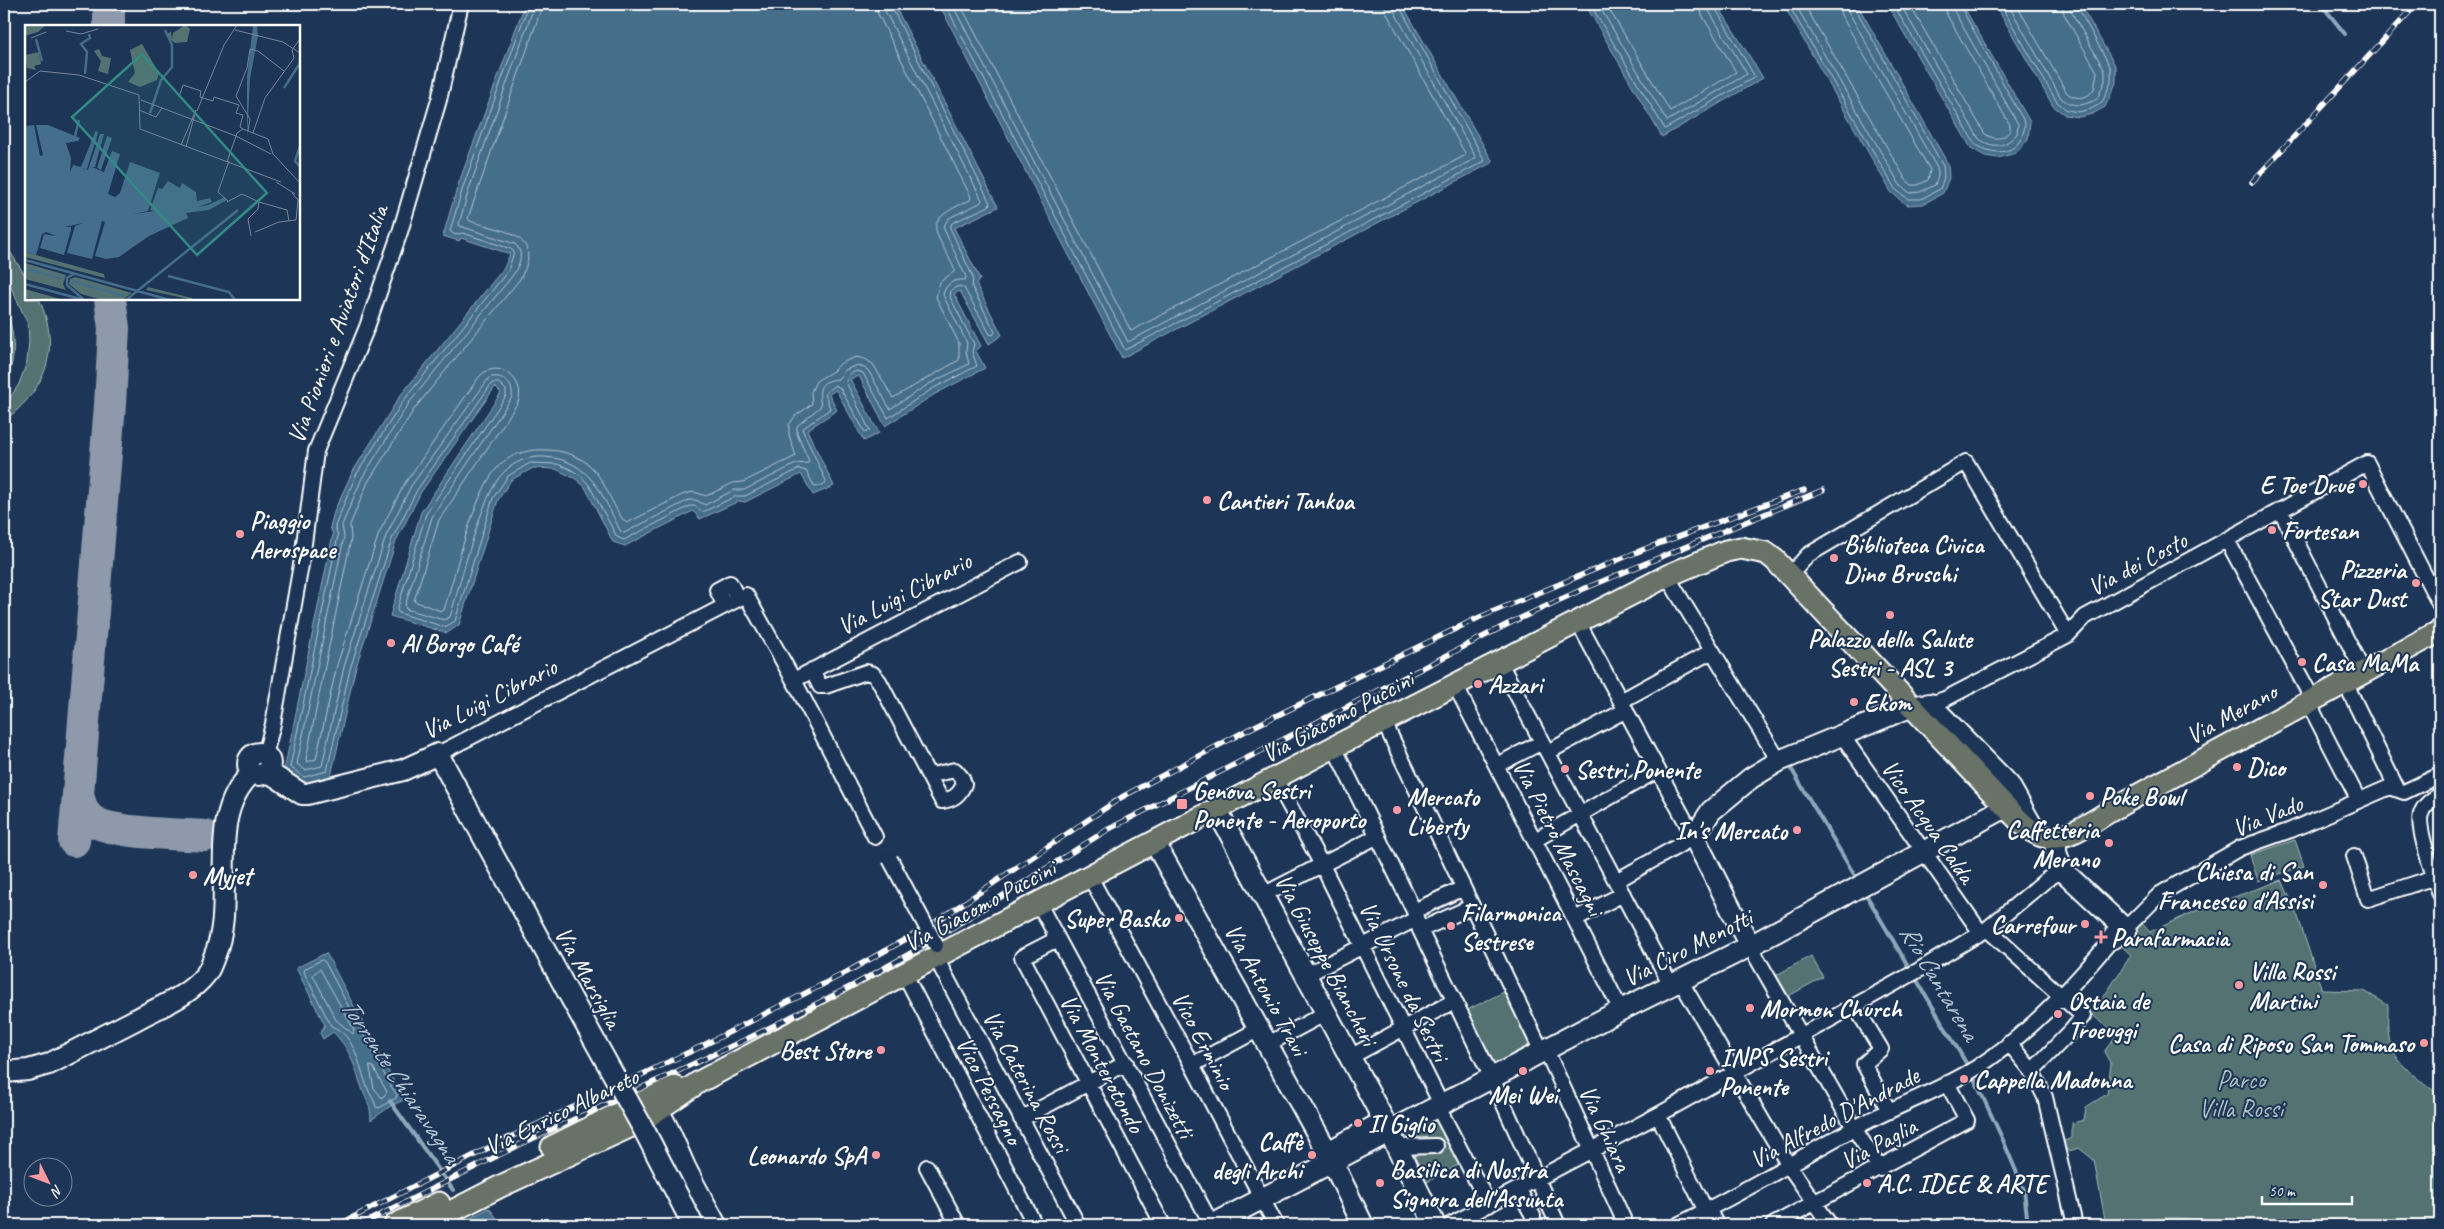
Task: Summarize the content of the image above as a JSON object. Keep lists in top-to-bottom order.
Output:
{
  "streets": {
    "main road": ["Via Merano", "Via Giacomo Puccini", "Via Enrico Albareto"],
    "street": [
      "Via Pionieri e Aviatori d'Italia",
      "Via dei Costo",
      "Via Luigi Cibrario",
      "Via Vado",
      "Vico Acqua Calda",
      "Via Pietro Mascagni",
      "Via Ciro Menotti",
      "Via Giuseppe Biancheri",
      "Via Marsiglia",
      "Via Ursone da Sestri",
      "Via Antonio Travi",
      "Vico Erminio",
      "Via Gaetano Donizetti",
      "Via Monterotondo",
      "Via Caterina Rossi",
      "Vico Pessagno",
      "Via Alfredo D'Andrade",
      "Via Ghiara",
      "Via Paglia"
    ]
  },
  "crossings": [
    ["Via Pionieri e Aviatori d'Italia", "Via Luigi Cibrario"],
    ["Via dei Costo", "Via Giacomo Puccini"],
    ["Via Luigi Cibrario", "Via Marsiglia"],
    ["Via Merano", "Via Giacomo Puccini"],
    ["Via Giacomo Puccini", "Via Pietro Mascagni"],
    ["Via Giacomo Puccini", "Via Ciro Menotti"],
    ["Via Giacomo Puccini", "Via Giuseppe Biancheri"],
    ["Via Giacomo Puccini", "Via Ursone da Sestri"],
    ["Via Giacomo Puccini", "Via Antonio Travi"],
    ["Via Giacomo Puccini", "Vico Erminio"],
    ["Via Giacomo Puccini", "Via Gaetano Donizetti"],
    ["Via Giacomo Puccini", "Via Caterina Rossi"],
    ["Via Giacomo Puccini", "Vico Pessagno"],
    ["Via Giacomo Puccini", "Via Enrico Albareto"],
    ["Via Giacomo Puccini", "Via Ghiara"],
    ["Via Vado", "Vico Acqua Calda"],
    ["Via Vado", "Via Alfredo D'Andrade"],
    ["Vico Acqua Calda", "Via Ciro Menotti"],
    ["Via Pietro Mascagni", "Via Ciro Menotti"],
    ["Via Ciro Menotti", "Via Giuseppe Biancheri"],
    ["Via Ciro Menotti", "Via Ursone da Sestri"],
    ["Via Ciro Menotti", "Via Antonio Travi"],
    ["Via Ciro Menotti", "Vico Erminio"],
    ["Via Ciro Menotti", "Via Gaetano Donizetti"],
    ["Via Ciro Menotti", "Via Ghiara"],
    ["Via Gaetano Donizetti", "Via Monterotondo"],
    ["Via Alfredo D'Andrade", "Via Paglia"]
  ],
  "water": ["Rio Cantarena", "Torrente Chiaravagna"],
  "parks": ["Parco Villa Rossi"],
  "places": {
    "other": [
      "E Toe Drue",
      "Cantieri Tankoa",
      "Fortesan",
      "Piaggio Aerospace",
      "Biblioteca Civica Dino Bruschi",
      "Pizzeria Star Dust",
      "Palazzo della Salute Sestri - ASL 3",
      "Al Borgo Café",
      "Casa MaMa",
      "Azzari",
      "Ekom",
      "Dico",
      "Sestri Ponente",
      "Poke Bowl",
      "Mercato Liberty",
      "In's Mercato",
      "Caffetteria Merano",
      "Myjet",
      "Chiesa di San Francesco d'Assisi",
      "Super Basko",
      "Carrefour",
      "Filarmonica Sestrese",
      "Villa Rossi Martini",
      "Mormon Church",
      "Ostaia de Troeuggi",
      "Casa di Riposo San Tommaso",
      "Best Store",
      "Mei Wei",
      "INPS Sestri Ponente",
      "Cappella Madonna",
      "Il Giglio",
      "Leonardo SpA",
      "Caffè degli Archi",
      "Basilica di Nostra Signora dell'Assunta",
      "A.C. IDEE & ARTE"
    ],
    "transit": ["Genova Sestri Ponente - Aeroporto"],
    "health": ["Parafarmacia"]
  },
  "scale_bar": "50 m",
  "north": "bottom right"
}
